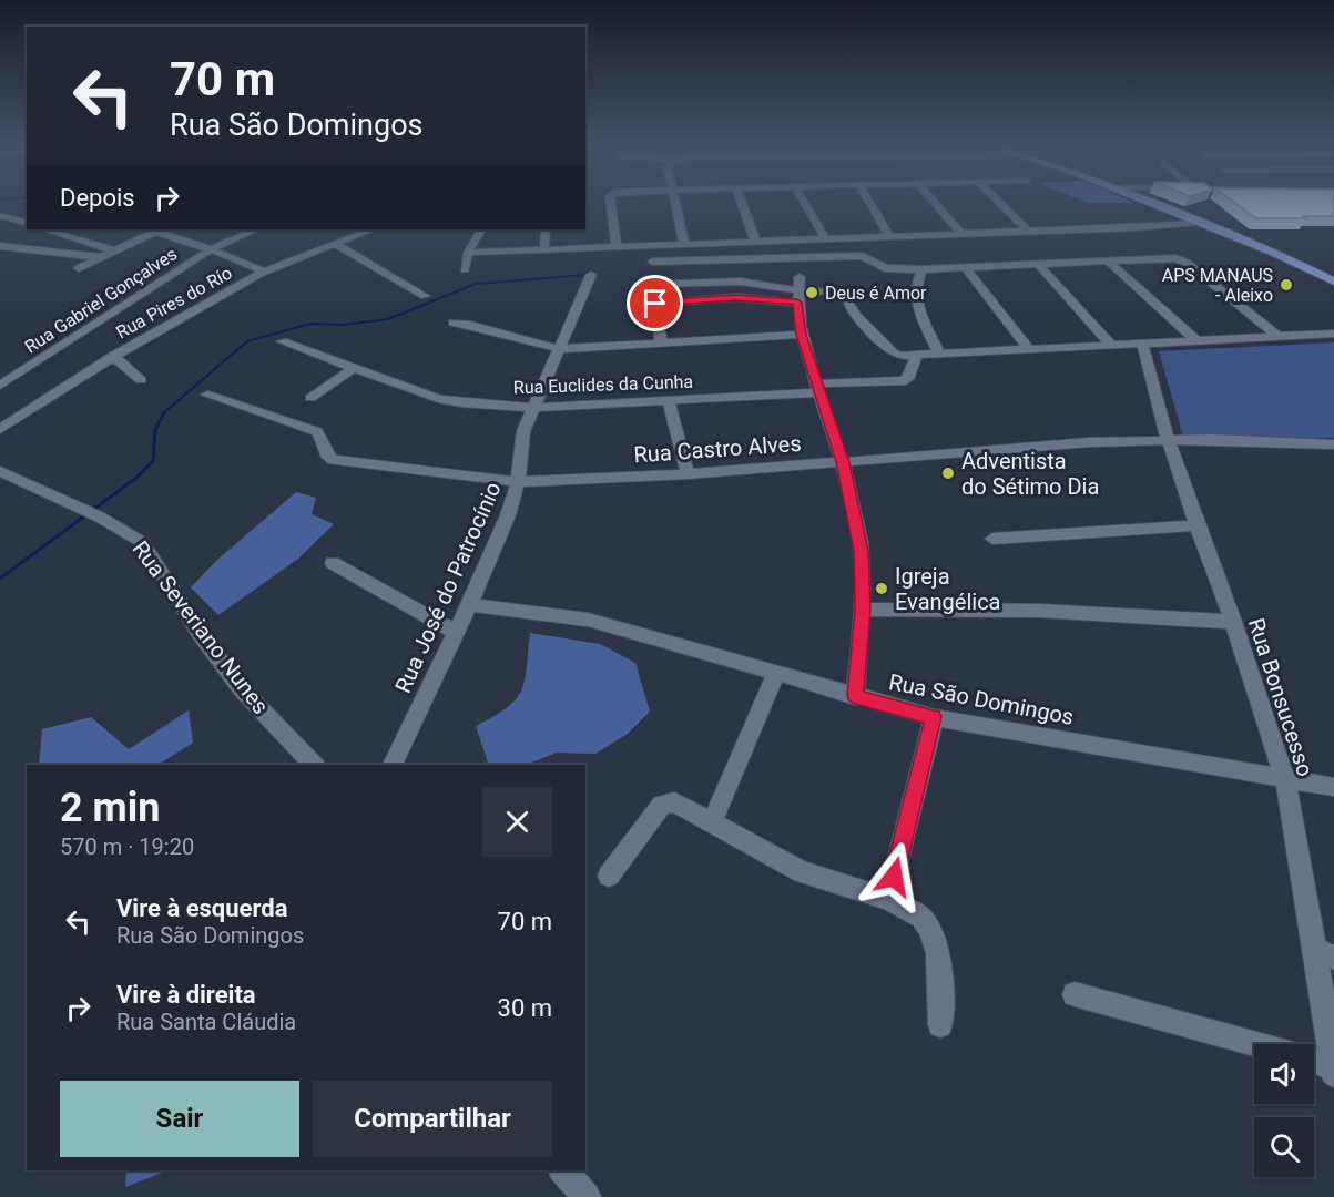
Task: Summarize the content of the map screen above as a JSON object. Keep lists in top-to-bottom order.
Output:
{
  "streets": {
    "street": [
      "Rua Gabriel Gonçalves",
      "Rua Pires do Río",
      "Rua Euclides da Cunha",
      "Rua Castro Alves",
      "Rua José do Patrocínio",
      "Rua Severiano Nunes",
      "Rua Bonsucesso",
      "Rua São Domingos"
    ]
  },
  "crossings": [
    ["Rua Euclides da Cunha", "Rua José do Patrocínio"],
    ["Rua Castro Alves", "Rua José do Patrocínio"],
    ["Rua Castro Alves", "Rua Bonsucesso"],
    ["Rua José do Patrocínio", "Rua São Domingos"],
    ["Rua Bonsucesso", "Rua São Domingos"]
  ],
  "places": [
    "APS MANAUS - Aleixo",
    "Deus é Amor",
    "Adventista do Sétimo Dia",
    "Igreja Evangélica"
  ],
  "page": {
    "turn": ["70 m", "Rua São Domingos"],
    "then": "Depois",
    "heading": ["2 min", "570 m · 19:20"],
    "list": [
      {
        "name": "Vire à esquerda",
        "note": "Rua São Domingos",
        "value": "70 m"
      },
      {
        "name": "Vire à direita",
        "note": "Rua Santa Cláudia",
        "value": "30 m"
      }
    ],
    "buttons": ["Sair", "Compartilhar"]
  }
}
